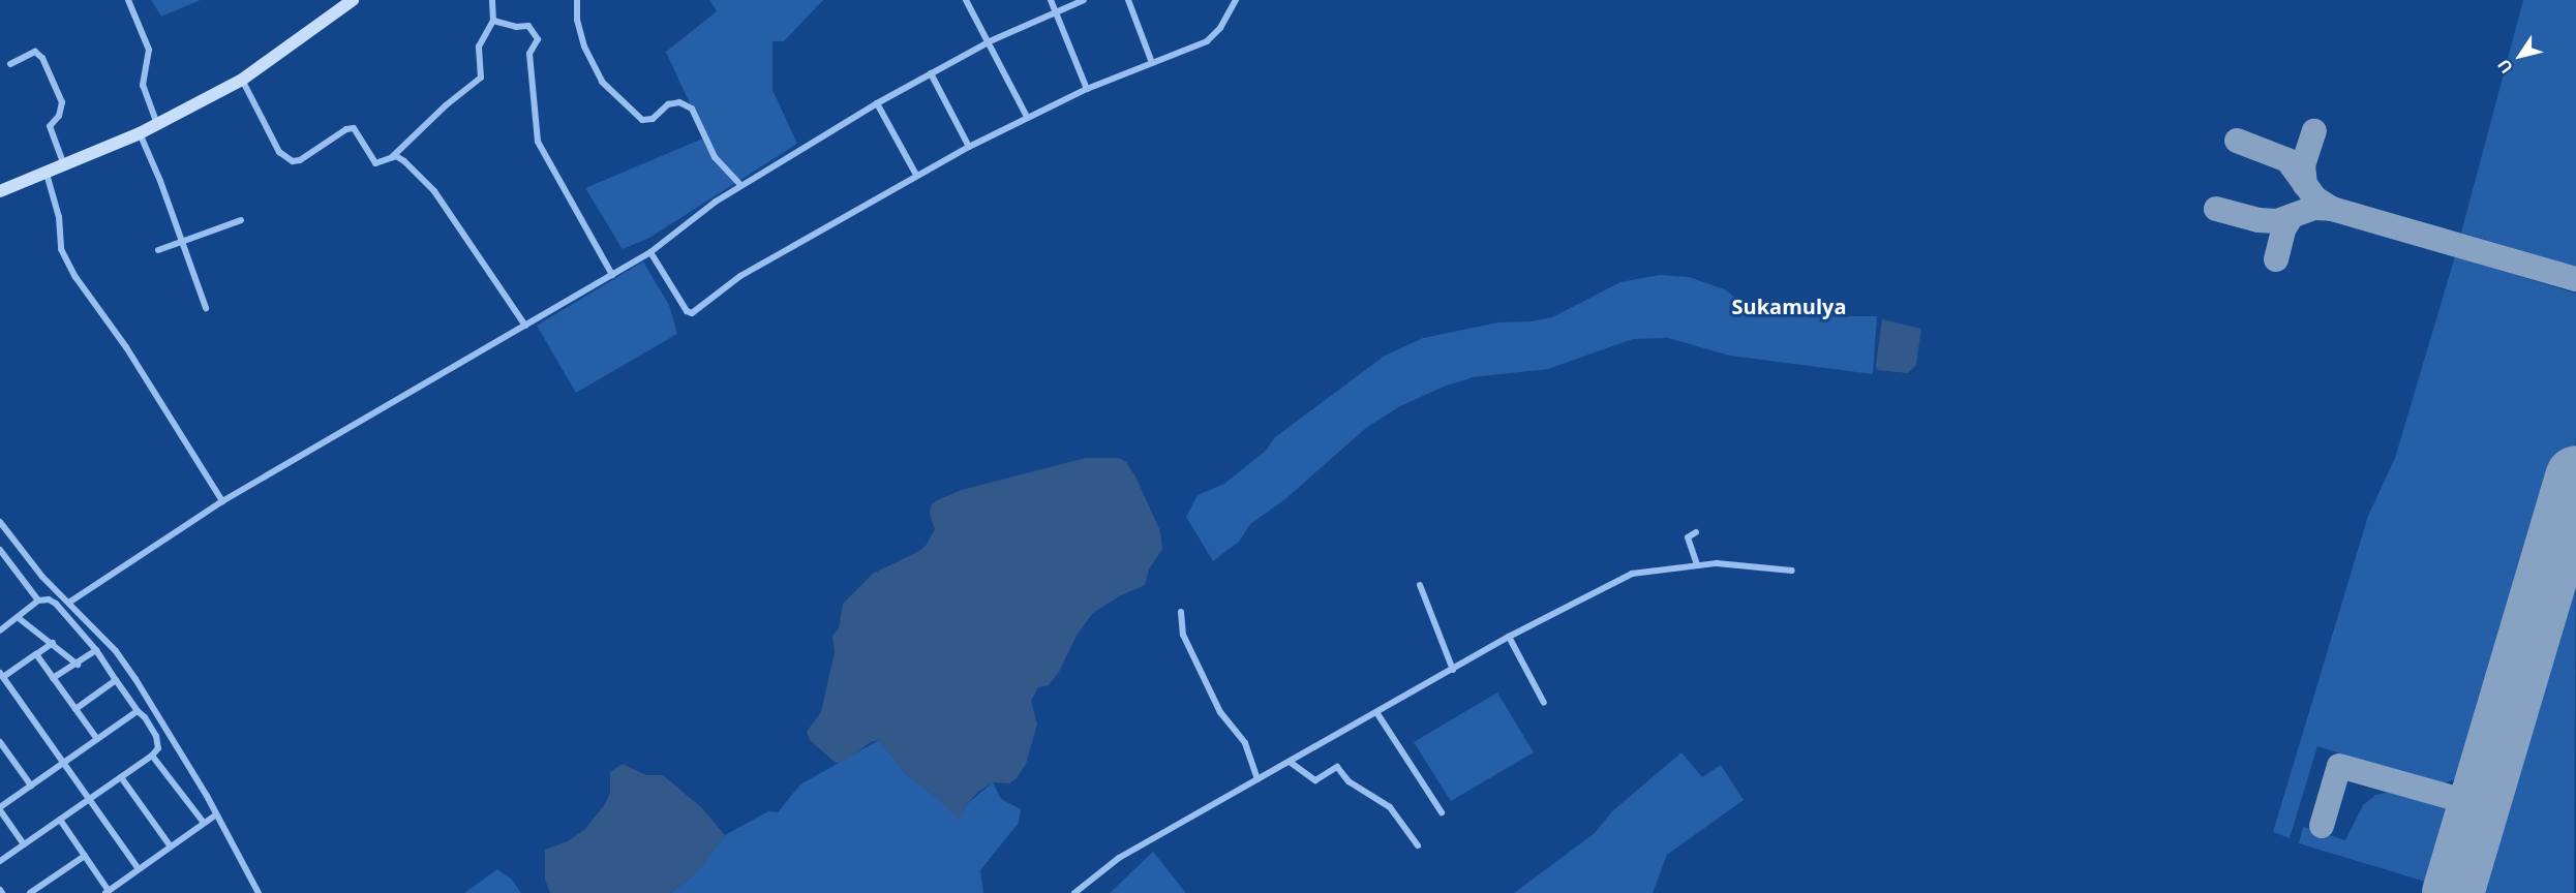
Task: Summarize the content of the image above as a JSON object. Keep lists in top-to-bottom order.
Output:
{
  "districts": ["Sukamulya"],
  "north": "bottom left"
}
